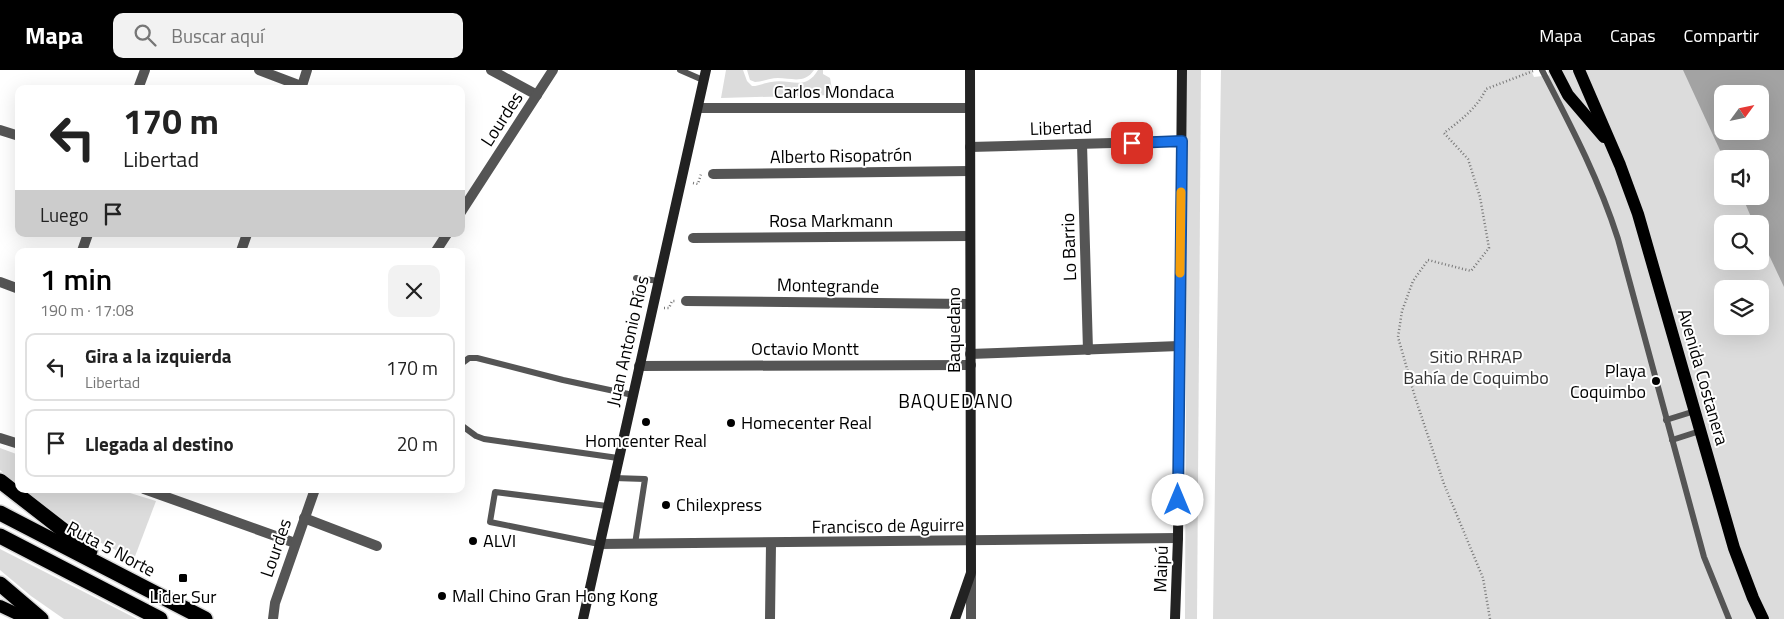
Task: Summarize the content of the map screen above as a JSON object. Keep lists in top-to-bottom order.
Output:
{
  "streets": {
    "highway": ["Ruta 5 Norte"],
    "main road": [
      "Baquedano",
      "Juan Antonio Ríos",
      "Avenida Costanera",
      "Maipú"
    ],
    "street": [
      "Carlos Mondaca",
      "Lourdes",
      "Libertad",
      "Alberto Risopatrón",
      "Rosa Markmann",
      "Lo Barrio",
      "Montegrande",
      "Octavio Montt",
      "Francisco de Aguirre"
    ]
  },
  "crossings": [
    ["Carlos Mondaca", "Baquedano"],
    ["Carlos Mondaca", "Juan Antonio Ríos"],
    ["Libertad", "Lo Barrio"],
    ["Libertad", "Baquedano"],
    ["Libertad", "Maipú"],
    ["Alberto Risopatrón", "Baquedano"],
    ["Rosa Markmann", "Baquedano"],
    ["Montegrande", "Baquedano"],
    ["Baquedano", "Octavio Montt"],
    ["Baquedano", "Francisco de Aguirre"],
    ["Juan Antonio Ríos", "Octavio Montt"],
    ["Juan Antonio Ríos", "Francisco de Aguirre"],
    ["Francisco de Aguirre", "Maipú"]
  ],
  "districts": ["BAQUEDANO"],
  "parks": ["Sitio RHRAP Bahía de Coquimbo"],
  "places": {
    "other": [
      "Playa Coquimbo",
      "Homcenter Real",
      "Homecenter Real",
      "Chilexpress",
      "ALVI",
      "Mall Chino Gran Hong Kong"
    ],
    "transit": ["Lider Sur"]
  },
  "north": "top right",
  "page": {
    "header": "Mapa",
    "search": "Buscar aquí",
    "nav": ["Mapa", "Capas", "Compartir"],
    "turn": ["170 m", "Libertad"],
    "then": "Luego",
    "heading": ["1 min", "190 m · 17:08"],
    "list": [
      {
        "name": "Gira a la izquierda",
        "note": "Libertad",
        "value": "170 m"
      },
      {
        "name": "Llegada al destino",
        "value": "20 m"
      }
    ]
  }
}
